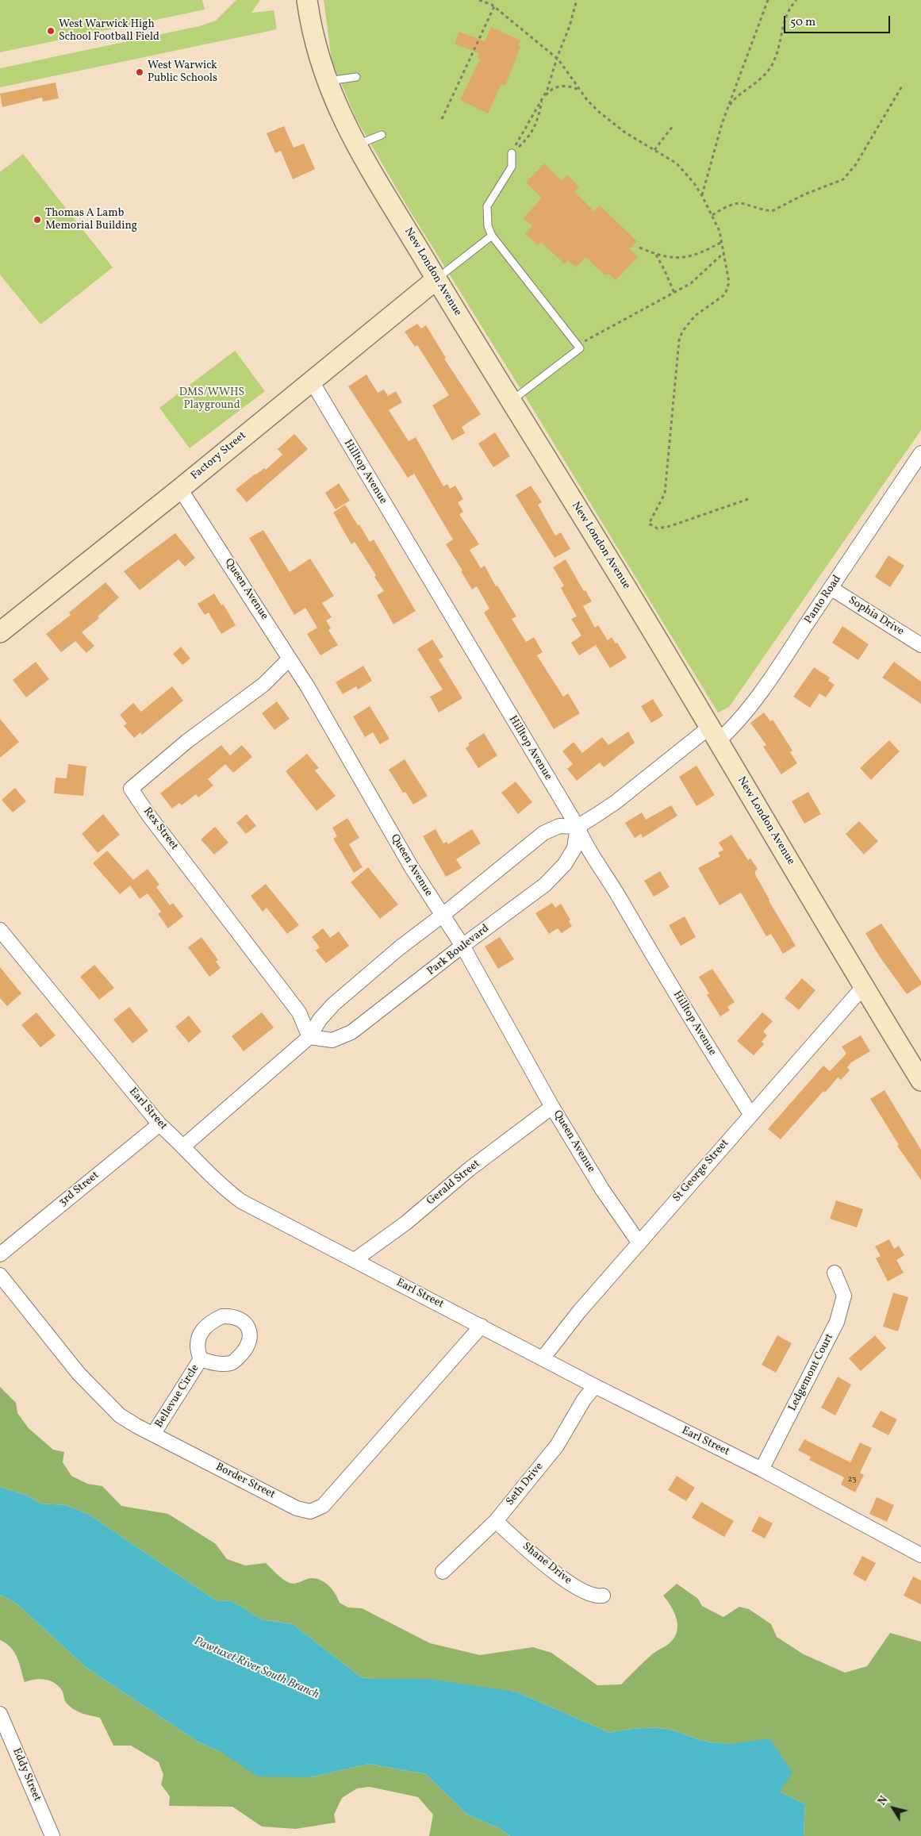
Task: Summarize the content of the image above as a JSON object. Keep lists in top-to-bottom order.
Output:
{
  "streets": {
    "main road": ["New London Avenue", "Factory Street"],
    "street": [
      "Hilltop Avenue",
      "Queen Avenue",
      "Panto Road",
      "Sophia Drive",
      "Rex Street",
      "Park Boulevard",
      "Earl Street",
      "St George Street",
      "Gerald Street",
      "3rd Street",
      "Ledgemont Court",
      "Bellevue Circle",
      "Border Street",
      "Seth Drive",
      "Shane Drive",
      "Eddy Street"
    ]
  },
  "crossings": [
    ["New London Avenue", "Factory Street"],
    ["New London Avenue", "Panto Road"],
    ["New London Avenue", "St George Street"],
    ["Factory Street", "Hilltop Avenue"],
    ["Factory Street", "Queen Avenue"],
    ["Hilltop Avenue", "Park Boulevard"],
    ["Hilltop Avenue", "St George Street"],
    ["Queen Avenue", "Rex Street"],
    ["Queen Avenue", "Park Boulevard"],
    ["Queen Avenue", "St George Street"],
    ["Queen Avenue", "Gerald Street"],
    ["Panto Road", "Sophia Drive"],
    ["Rex Street", "Park Boulevard"],
    ["Earl Street", "St George Street"],
    ["Earl Street", "Gerald Street"],
    ["Earl Street", "3rd Street"],
    ["Earl Street", "Ledgemont Court"],
    ["Earl Street", "Border Street"],
    ["Earl Street", "Seth Drive"],
    ["Bellevue Circle", "Border Street"],
    ["Seth Drive", "Shane Drive"]
  ],
  "water": ["Pawtuxet River South Branch"],
  "parks": ["DMS/WWHS Playground"],
  "places": ["West Warwick High School Football Field", "West Warwick Public Schools", "Thomas A Lamb Memorial Building"],
  "house_numbers": ["23"],
  "scale_bar": "50 m",
  "north": "top left"
}
